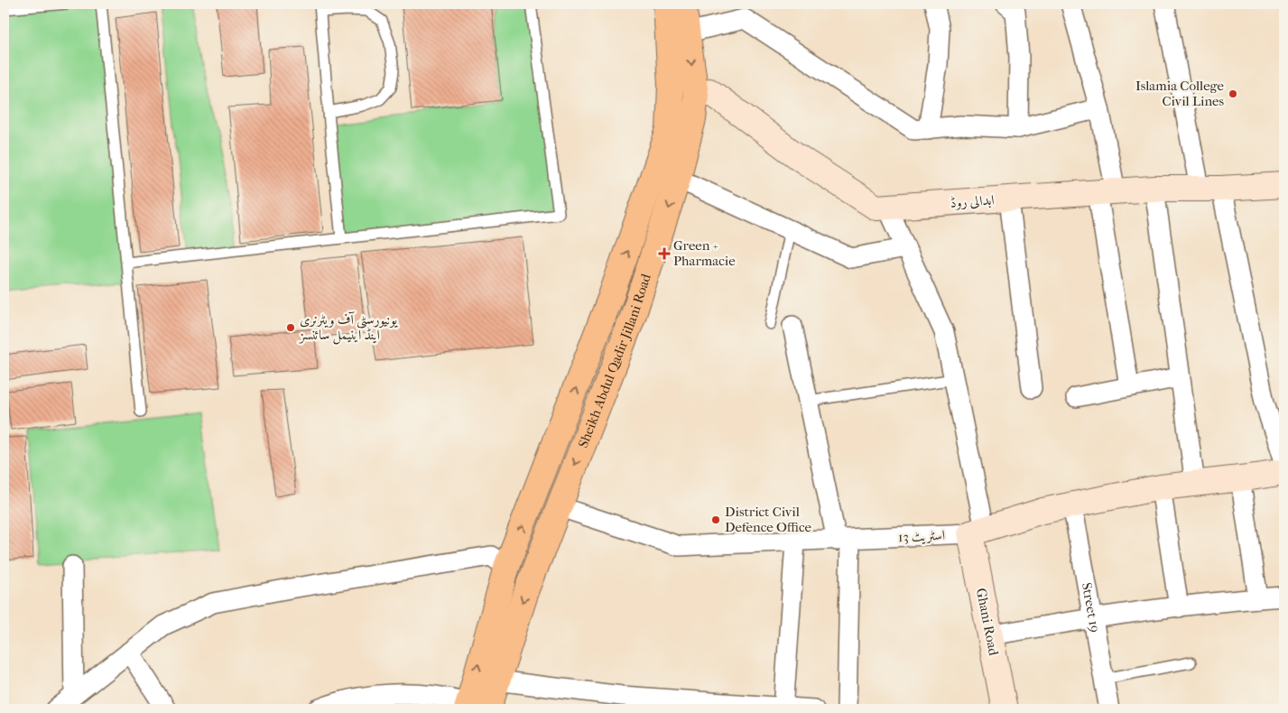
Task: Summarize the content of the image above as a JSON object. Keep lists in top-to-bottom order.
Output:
{
  "streets": {
    "main road": ["Sheikh Abdul Qadir Jillani Road"],
    "street": [
      "ابدالی روڈ",
      "اسٹریٹ 13",
      "Street 19",
      "Ghani Road"
    ]
  },
  "crossings": [
    ["ابدالی روڈ", "Sheikh Abdul Qadir Jillani Road"],
    ["Sheikh Abdul Qadir Jillani Road", "اسٹریٹ 13"],
    ["اسٹریٹ 13", "Street 19"],
    ["اسٹریٹ 13", "Ghani Road"]
  ],
  "places": {
    "other": ["Islamia College Civil Lines", "یونیورسٹی آف ویٹرنری اینڈ اینیمل سائنسز", "District Civil Defence Office"],
    "health": ["Green + Pharmacie"]
  }
}
